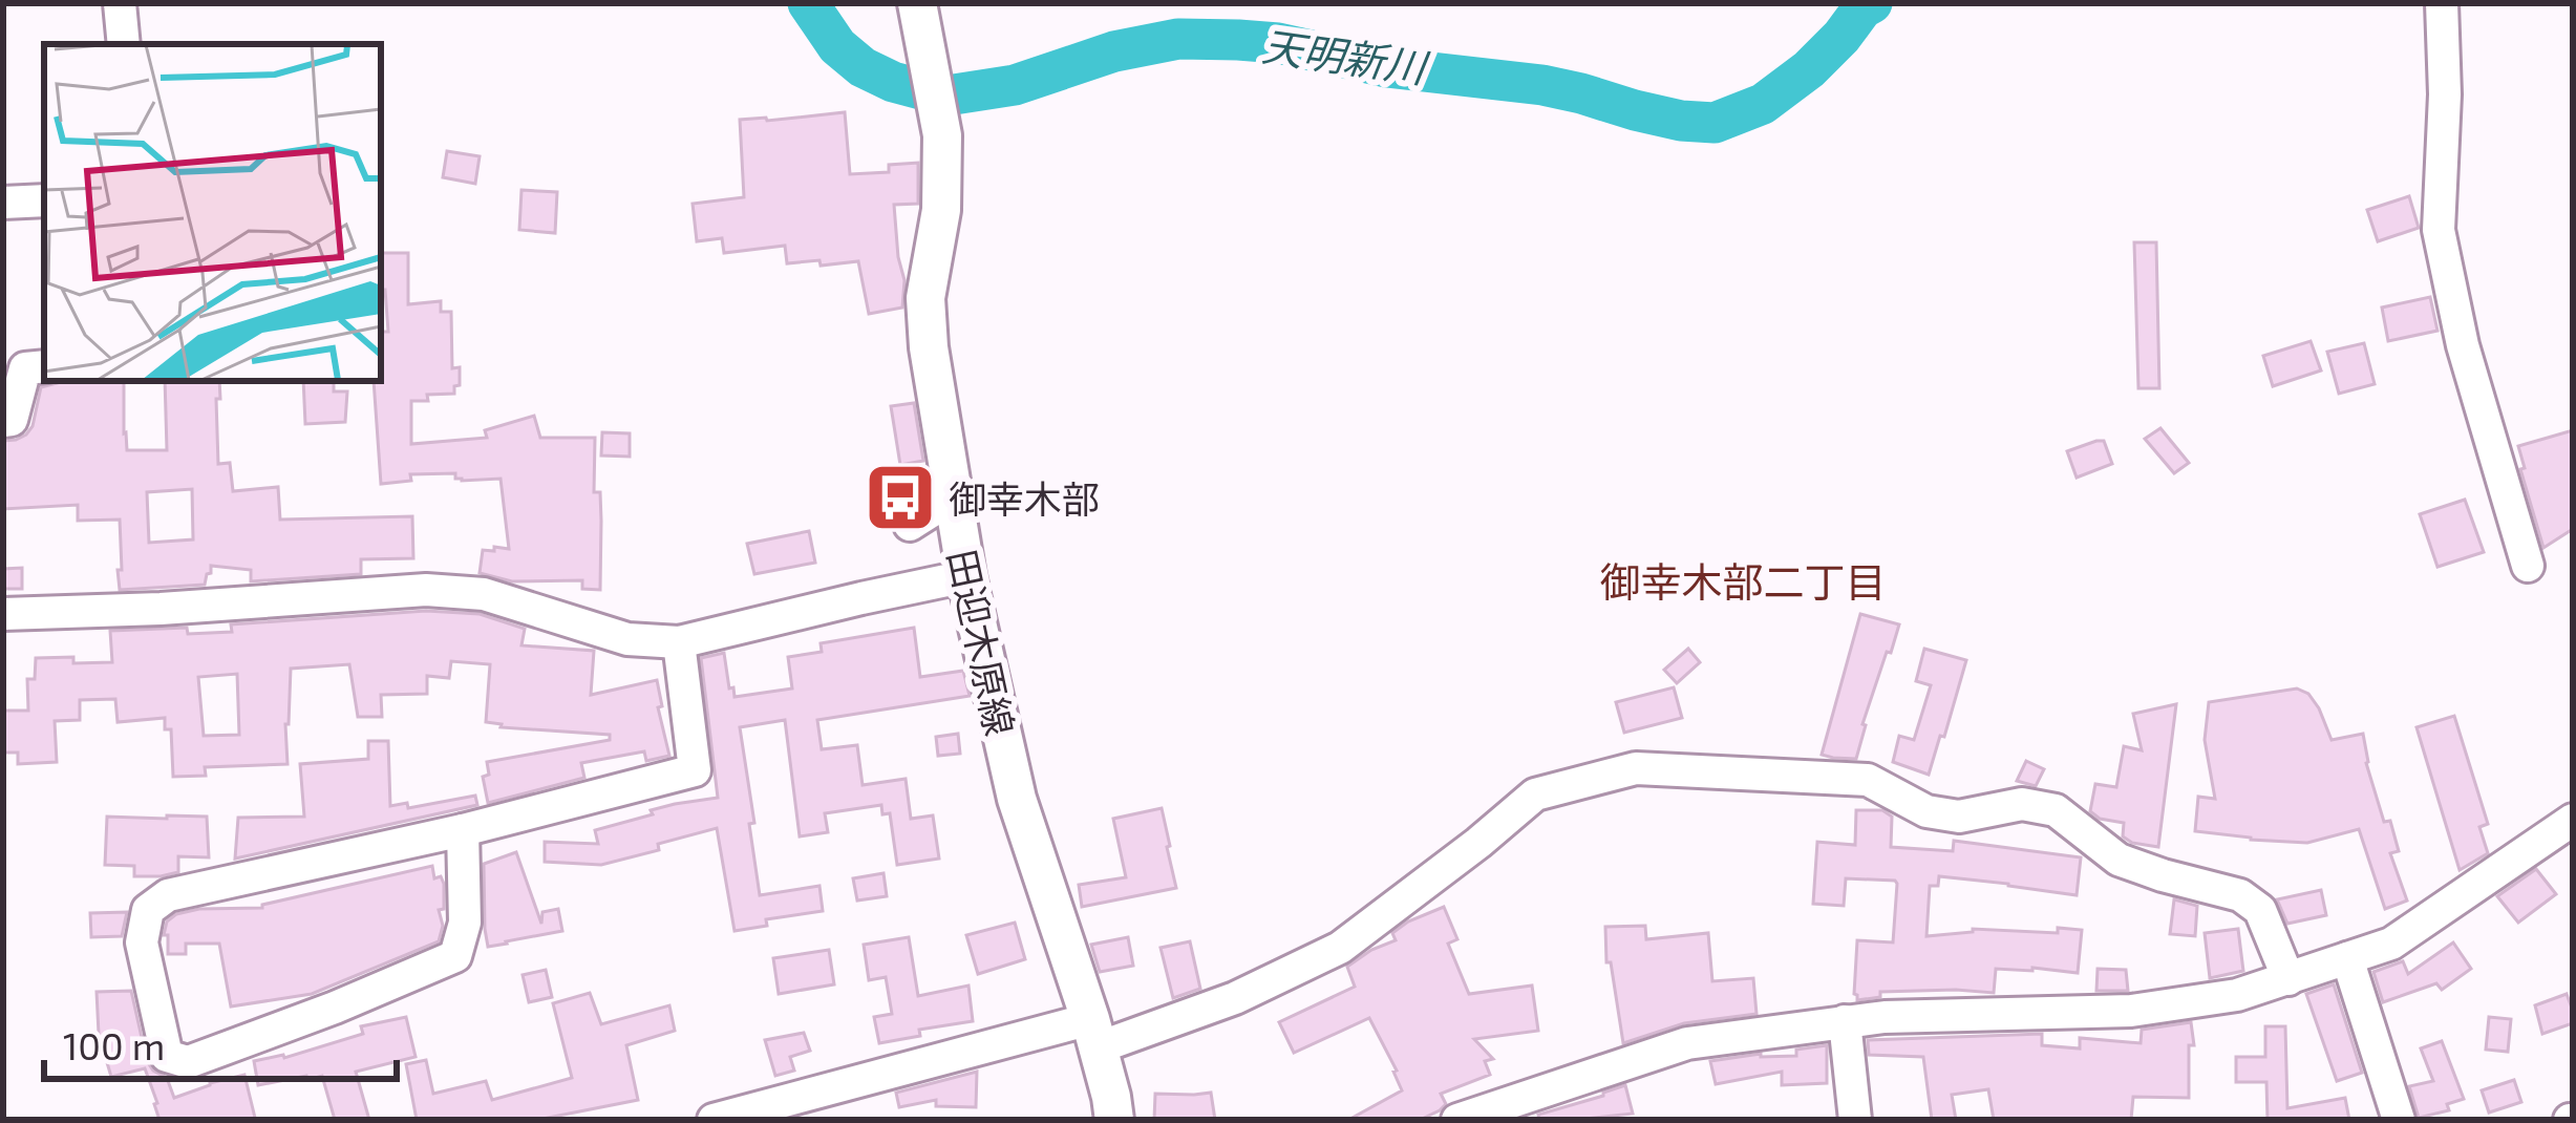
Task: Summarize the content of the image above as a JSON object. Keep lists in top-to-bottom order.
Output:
{
  "streets": {
    "main road": ["田迎木原線"]
  },
  "districts": ["御幸木部二丁目"],
  "water": ["天明新川"],
  "places": {
    "bus stop": ["御幸木部"]
  },
  "scale_bar": "100 m"
}
